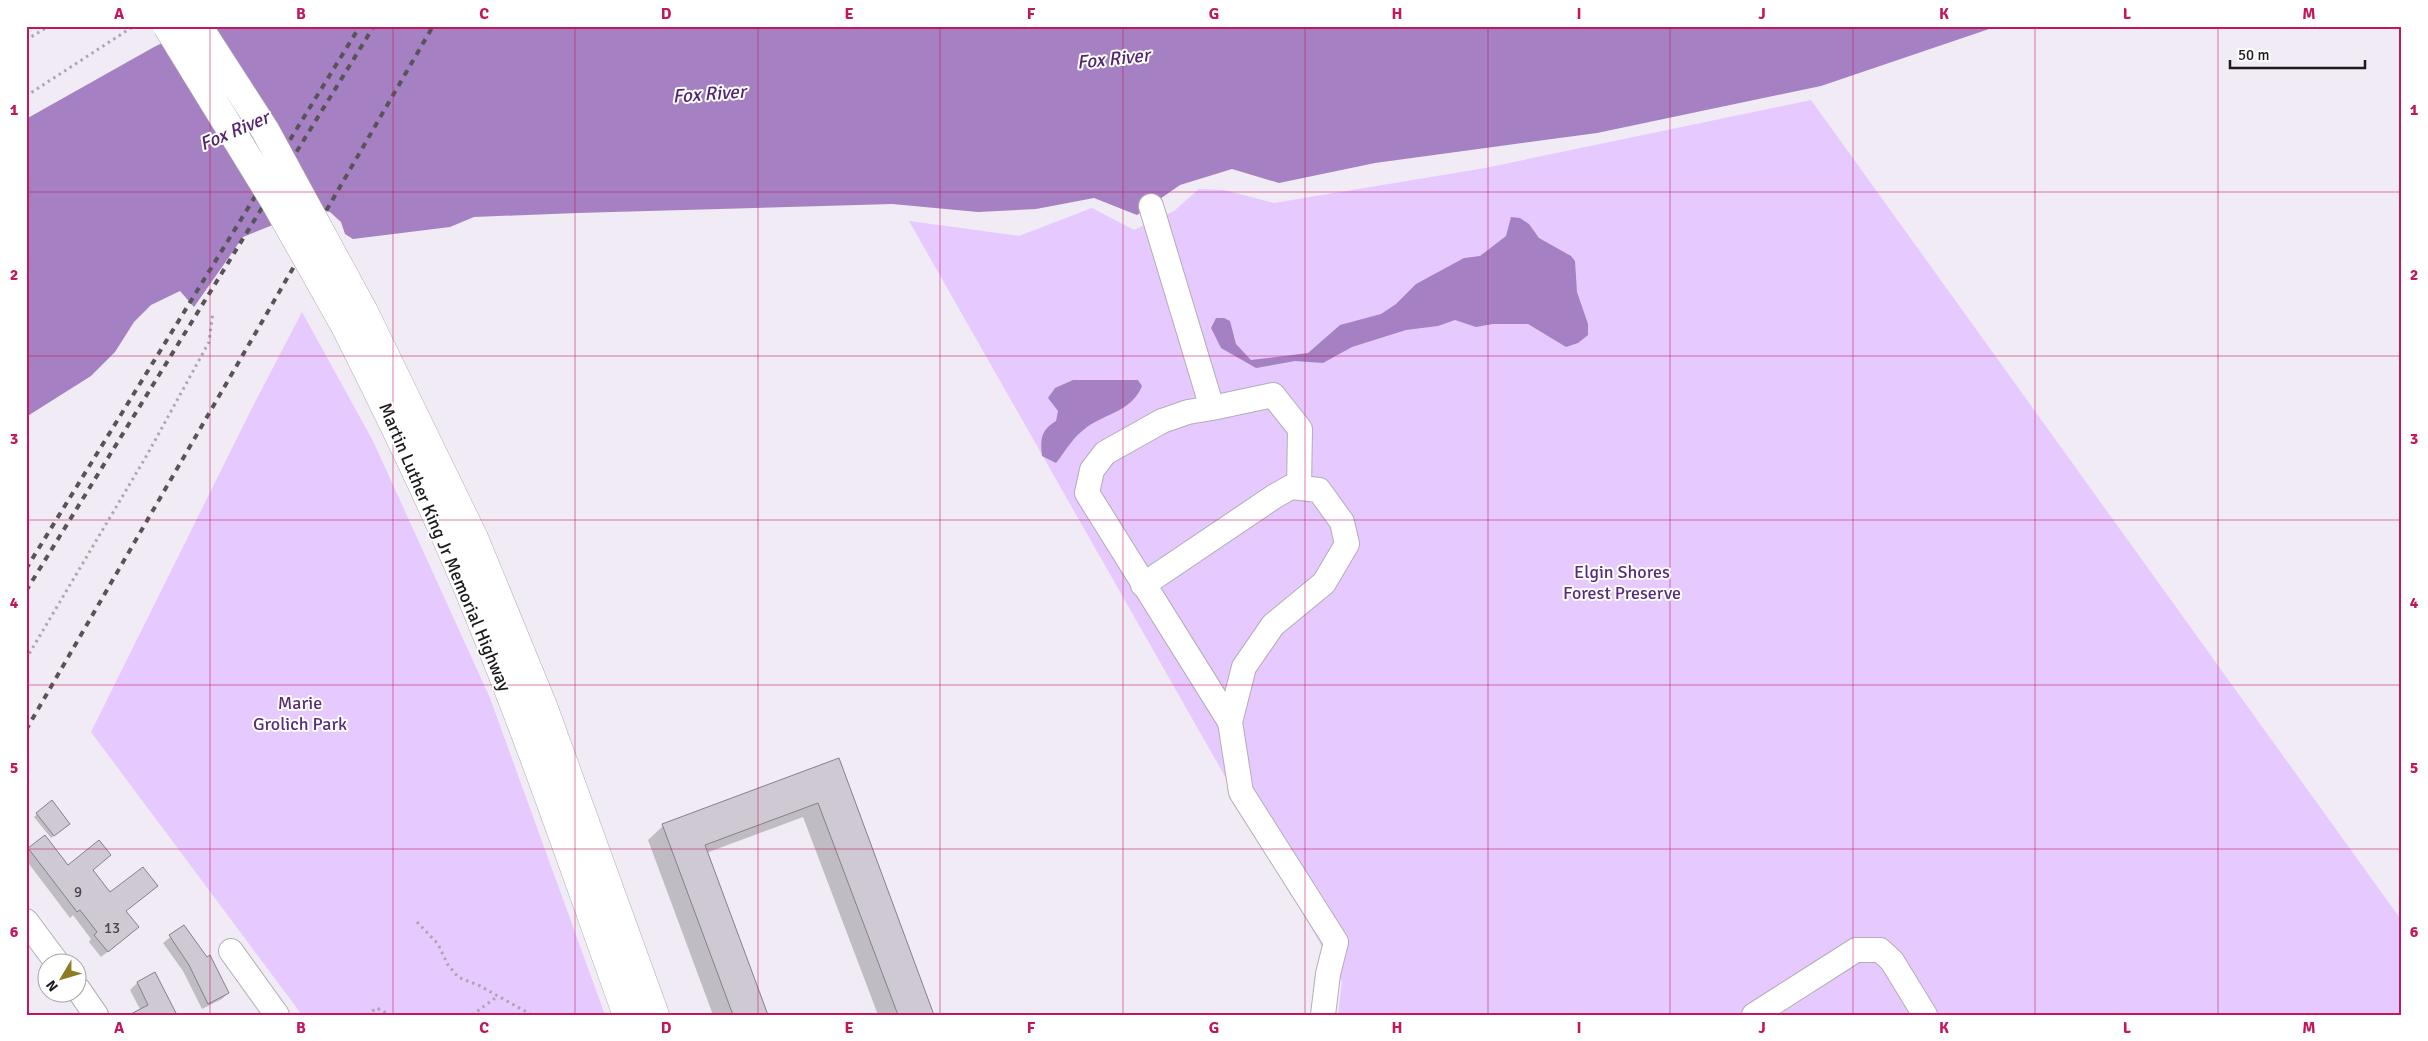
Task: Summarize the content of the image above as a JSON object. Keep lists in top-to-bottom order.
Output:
{
  "streets": {
    "highway": ["Martin Luther King Jr Memorial Highway"]
  },
  "water": ["Fox River"],
  "parks": ["Elgin Shores Forest Preserve", "Marie Grolich Park"],
  "house_numbers": ["9", "13"],
  "scale_bar": "50 m",
  "north": "bottom left",
  "grid": {
    "columns": [
      "A",
      "B",
      "C",
      "D",
      "E",
      "F",
      "G",
      "H",
      "I",
      "J",
      "K",
      "L",
      "M"
    ],
    "rows": [
      "1",
      "2",
      "3",
      "4",
      "5",
      "6"
    ]
  }
}
